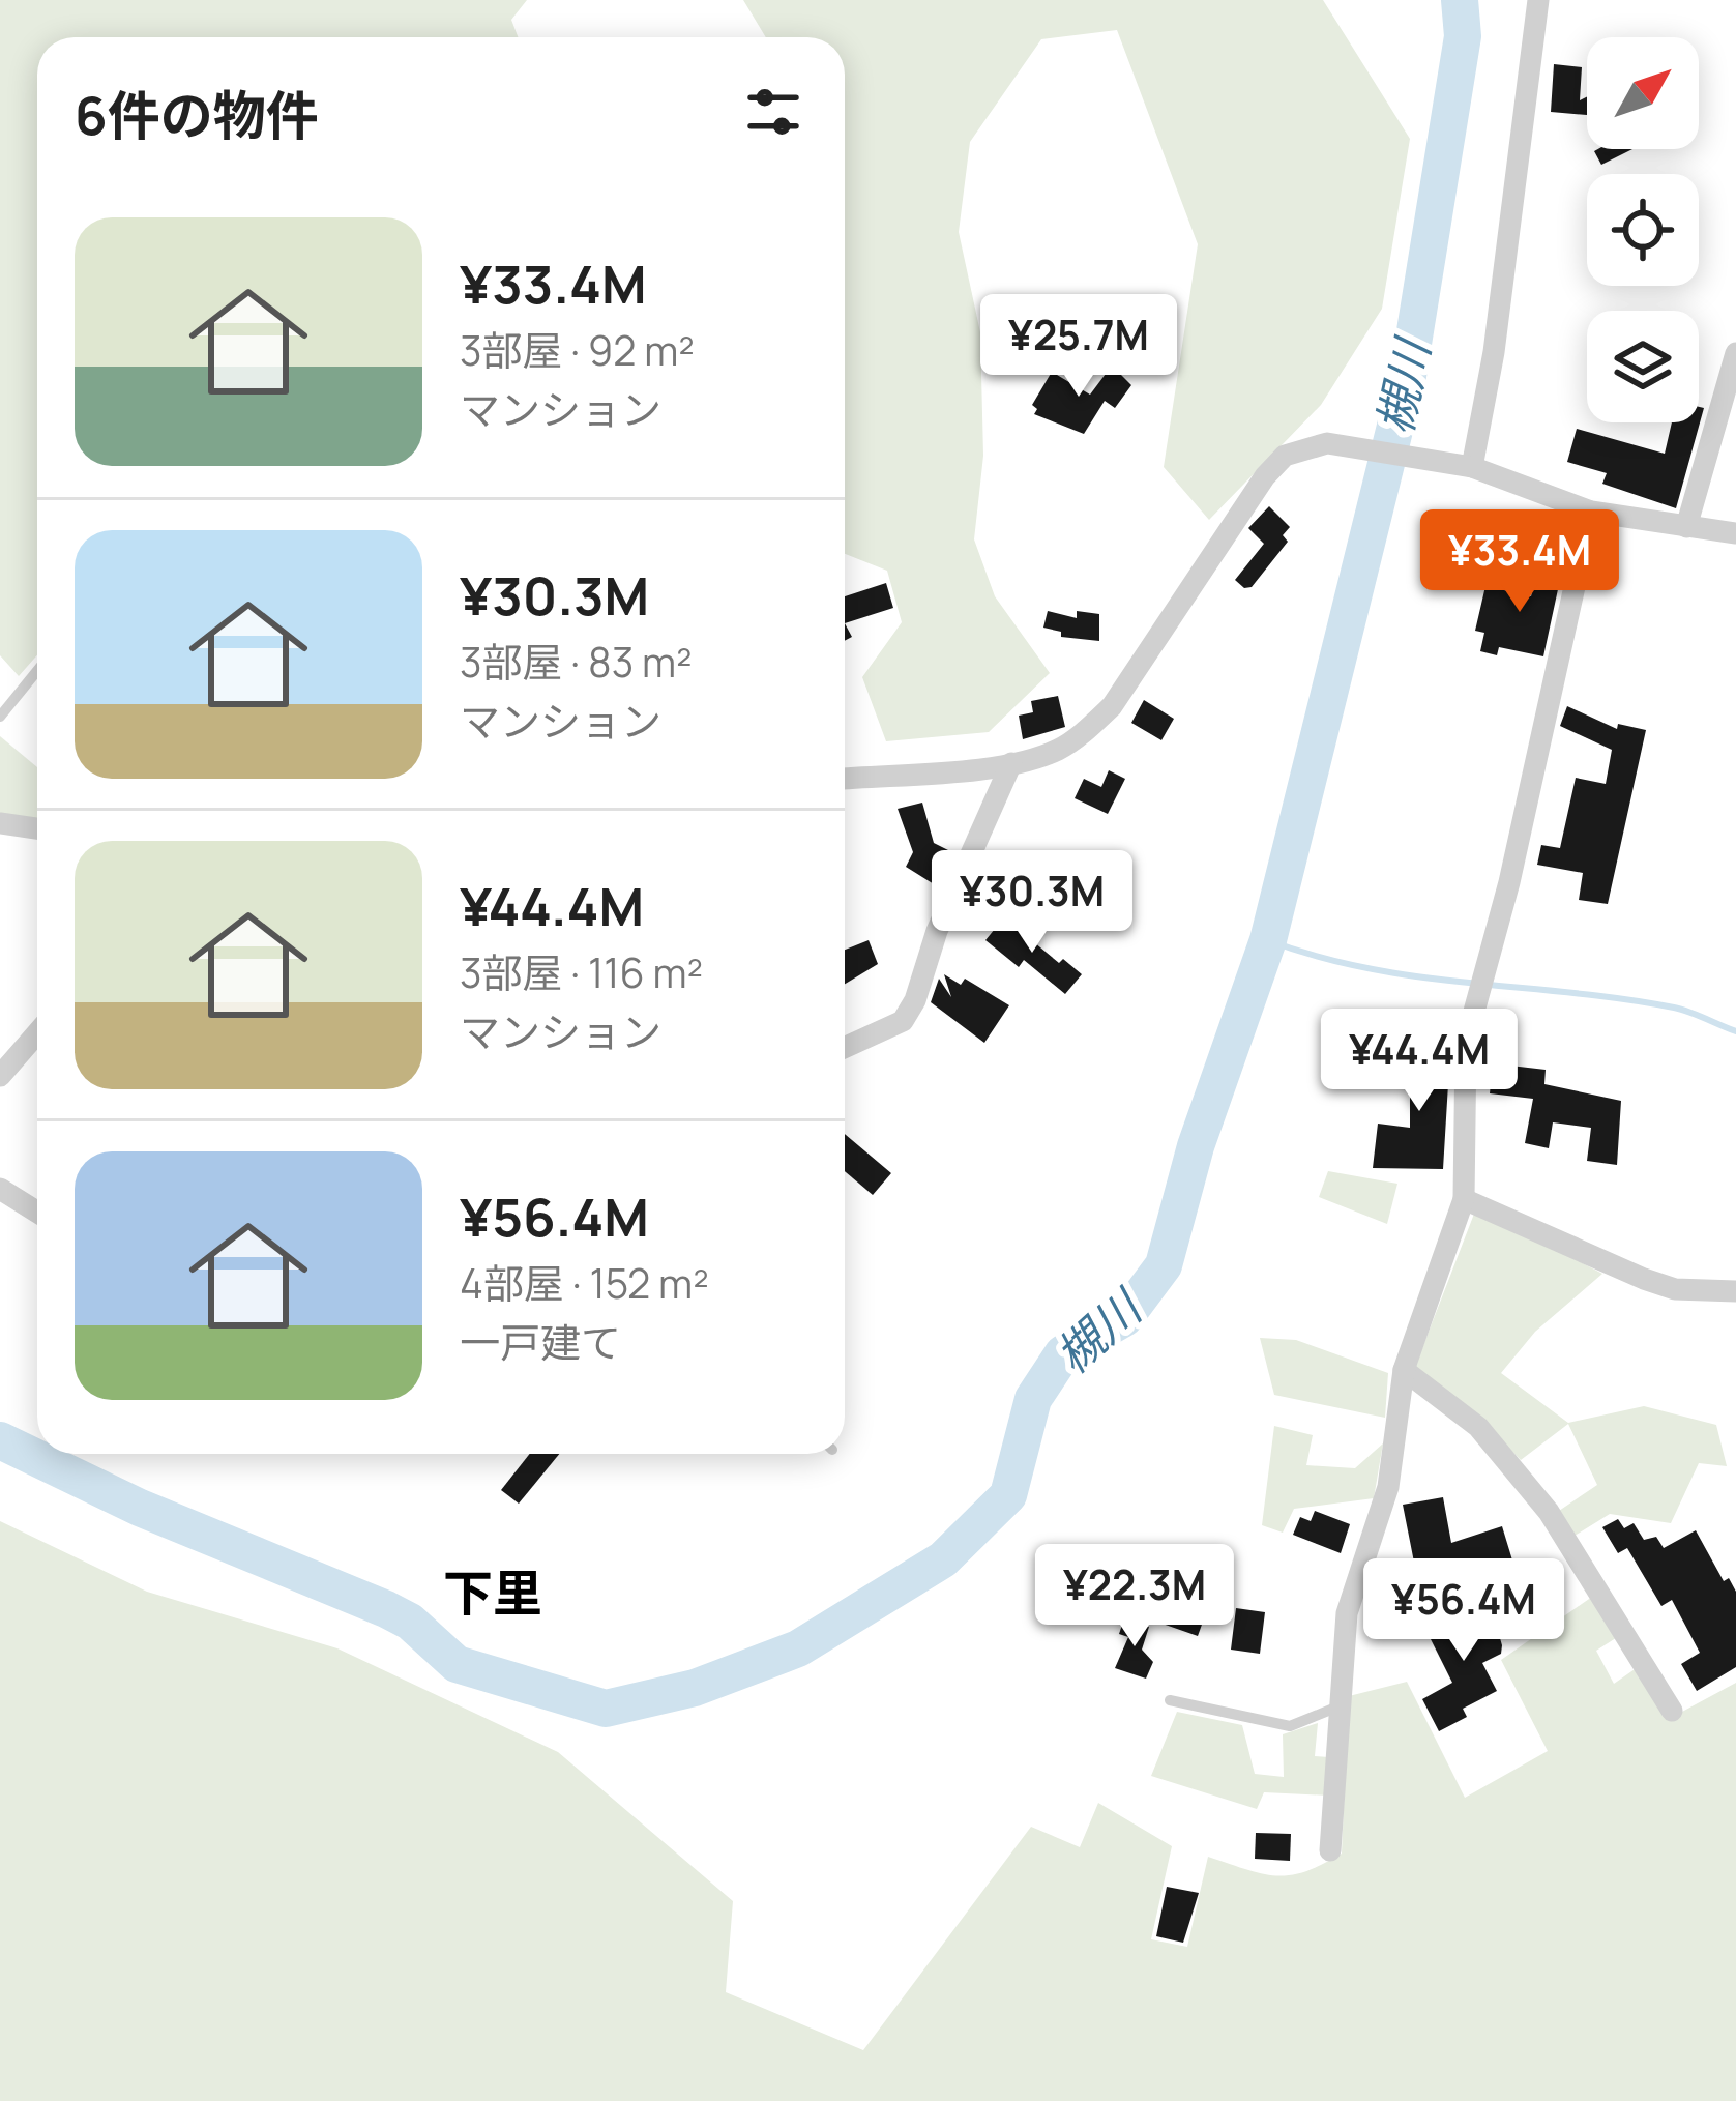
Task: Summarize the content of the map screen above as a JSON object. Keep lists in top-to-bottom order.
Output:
{
  "districts": ["下里"],
  "water": ["槻川"],
  "north": "top right",
  "page": {
    "heading": "6件の物件",
    "list": [
      {
        "name": "¥33.4M",
        "note": "3部屋 · 92 m² · マンション"
      },
      {
        "name": "¥30.3M",
        "note": "3部屋 · 83 m² · マンション"
      },
      {
        "name": "¥44.4M",
        "note": "3部屋 · 116 m² · マンション"
      },
      {
        "name": "¥56.4M",
        "note": "4部屋 · 152 m² · 一戸建て"
      }
    ],
    "price": [
      "¥25.7M",
      "¥33.4M",
      "¥30.3M",
      "¥44.4M",
      "¥22.3M",
      "¥56.4M"
    ]
  }
}
